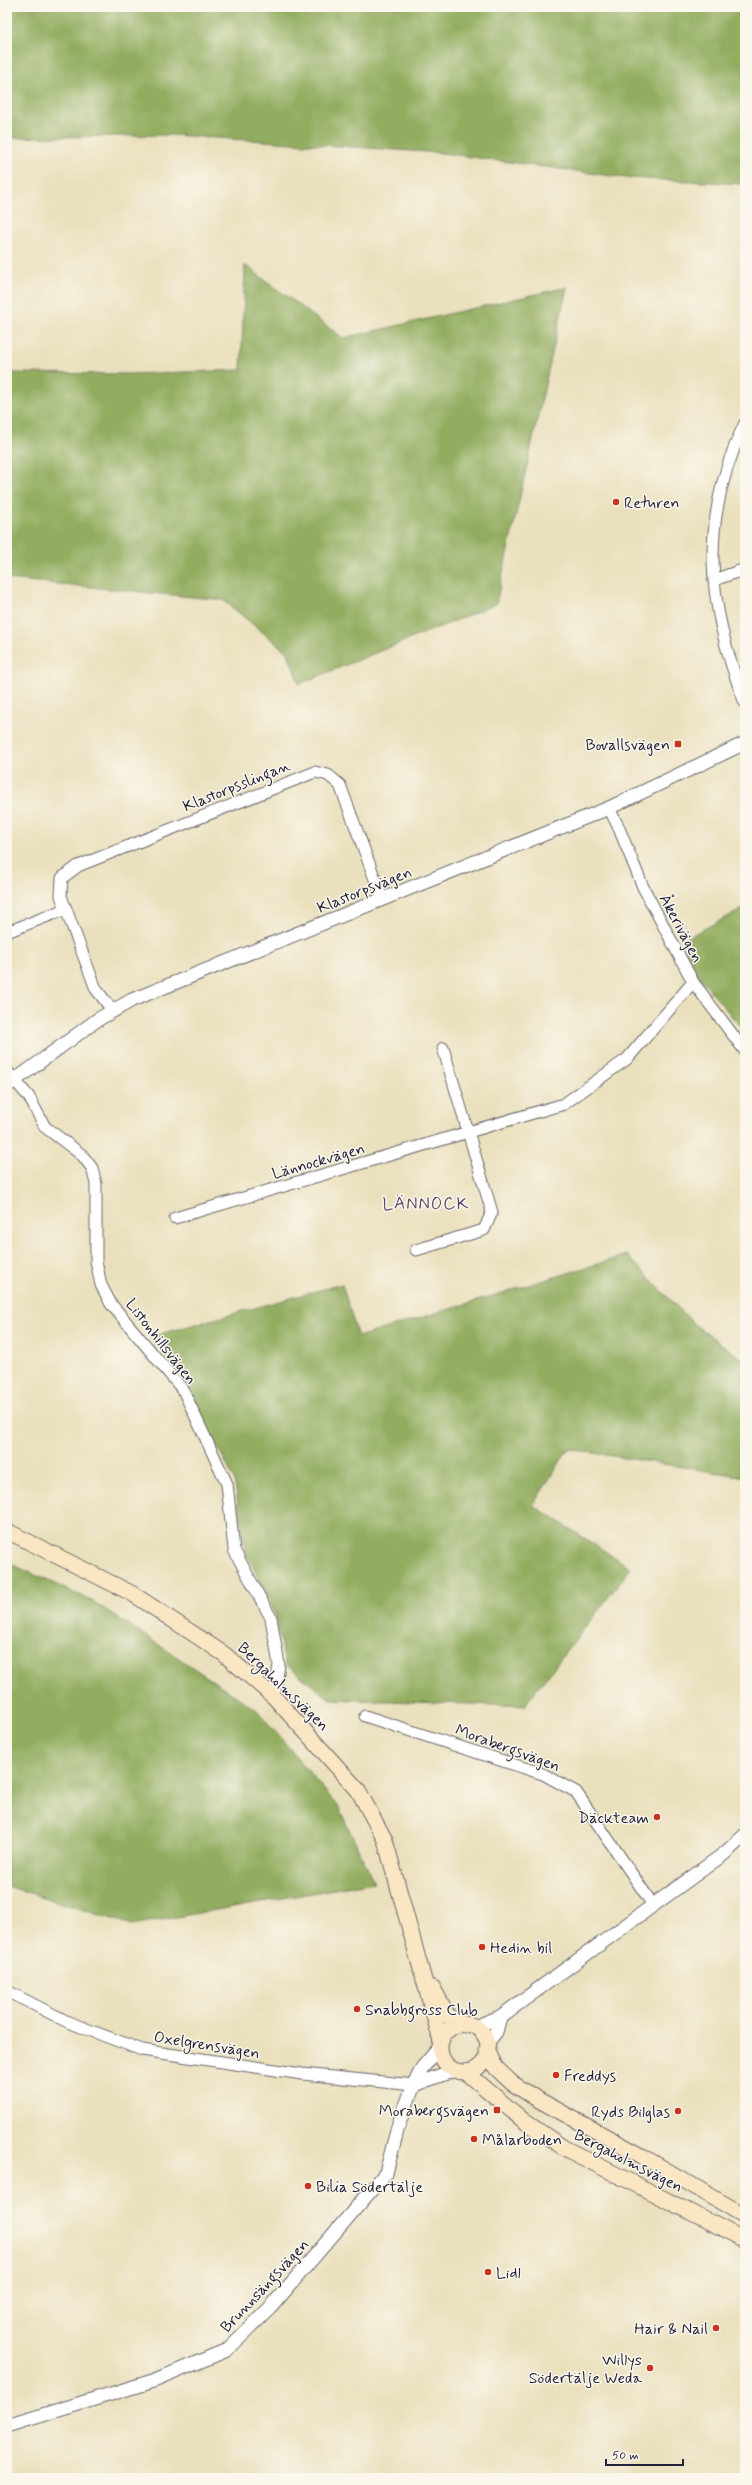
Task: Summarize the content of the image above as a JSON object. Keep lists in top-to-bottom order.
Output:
{
  "streets": {
    "main road": ["Bergaholmsvägen"],
    "street": [
      "Klastorpsslingan",
      "Klastorpsvägen",
      "Åkerivägen",
      "Lännockvägen",
      "Listonhillsvägen",
      "Morabergsvägen",
      "Oxelgrensvägen",
      "Brunnsängsvägen"
    ]
  },
  "crossings": [
    ["Klastorpsslingan", "Klastorpsvägen"],
    ["Klastorpsvägen", "Åkerivägen"],
    ["Klastorpsvägen", "Listonhillsvägen"],
    ["Åkerivägen", "Lännockvägen"],
    ["Listonhillsvägen", "Bergaholmsvägen"],
    ["Bergaholmsvägen", "Brunnsängsvägen"],
    ["Oxelgrensvägen", "Brunnsängsvägen"]
  ],
  "districts": ["LÄNNOCK"],
  "places": {
    "other": [
      "Returen",
      "Däckteam",
      "Hedin bil",
      "Snabbgross Club",
      "Freddys",
      "Ryds Bilglas",
      "Målarboden",
      "Bilia Södertälje",
      "Lidl",
      "Hair & Nail",
      "Willys Södertälje Weda"
    ],
    "transit": ["Bovallsvägen", "Morabergsvägen"]
  },
  "scale_bar": "50 m"
}
